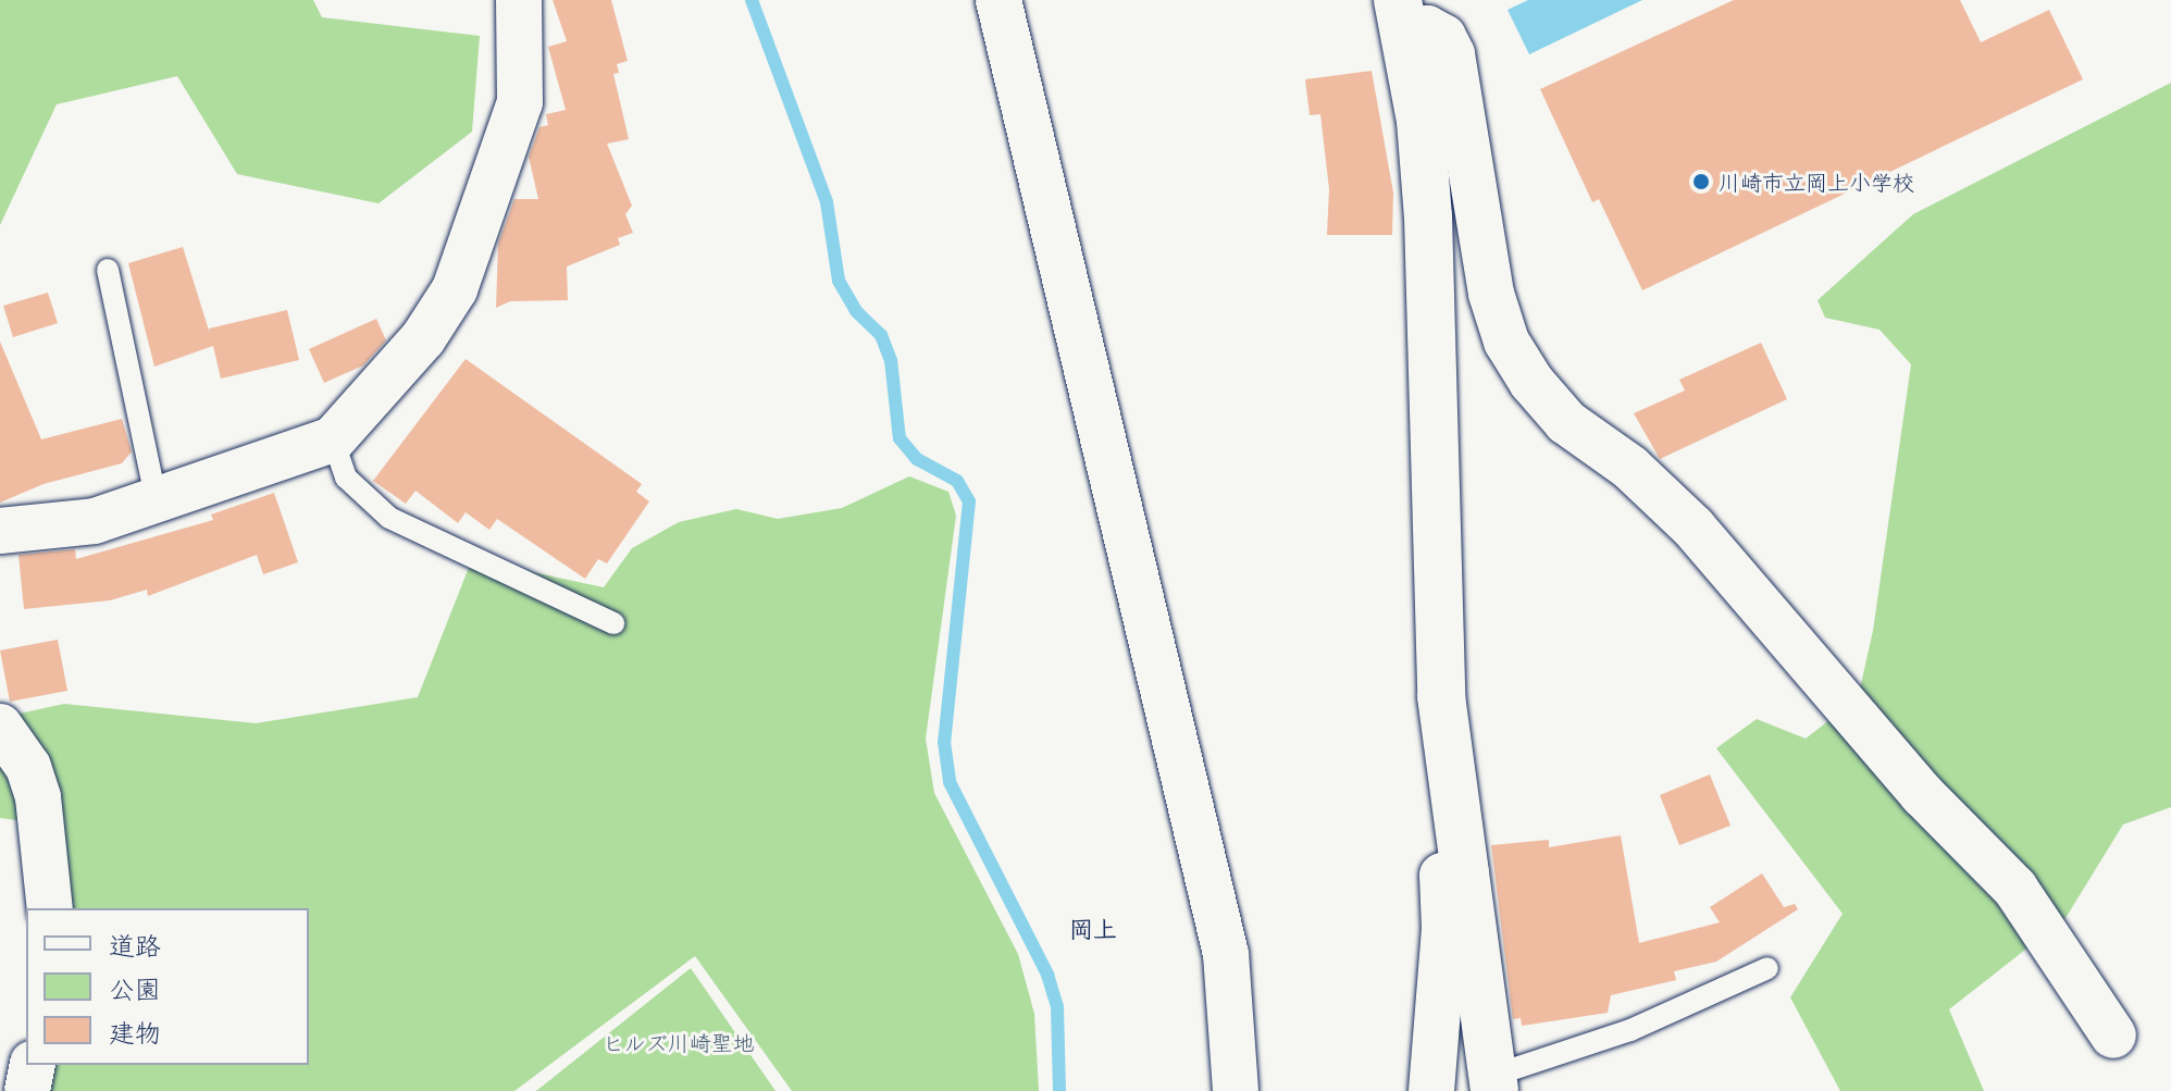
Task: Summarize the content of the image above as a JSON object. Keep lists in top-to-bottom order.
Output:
{
  "districts": ["岡上"],
  "parks": ["ヒルズ川崎聖地"],
  "places": ["川崎市立岡上小学校"],
  "legend": ["道路", "公園", "建物"]
}
